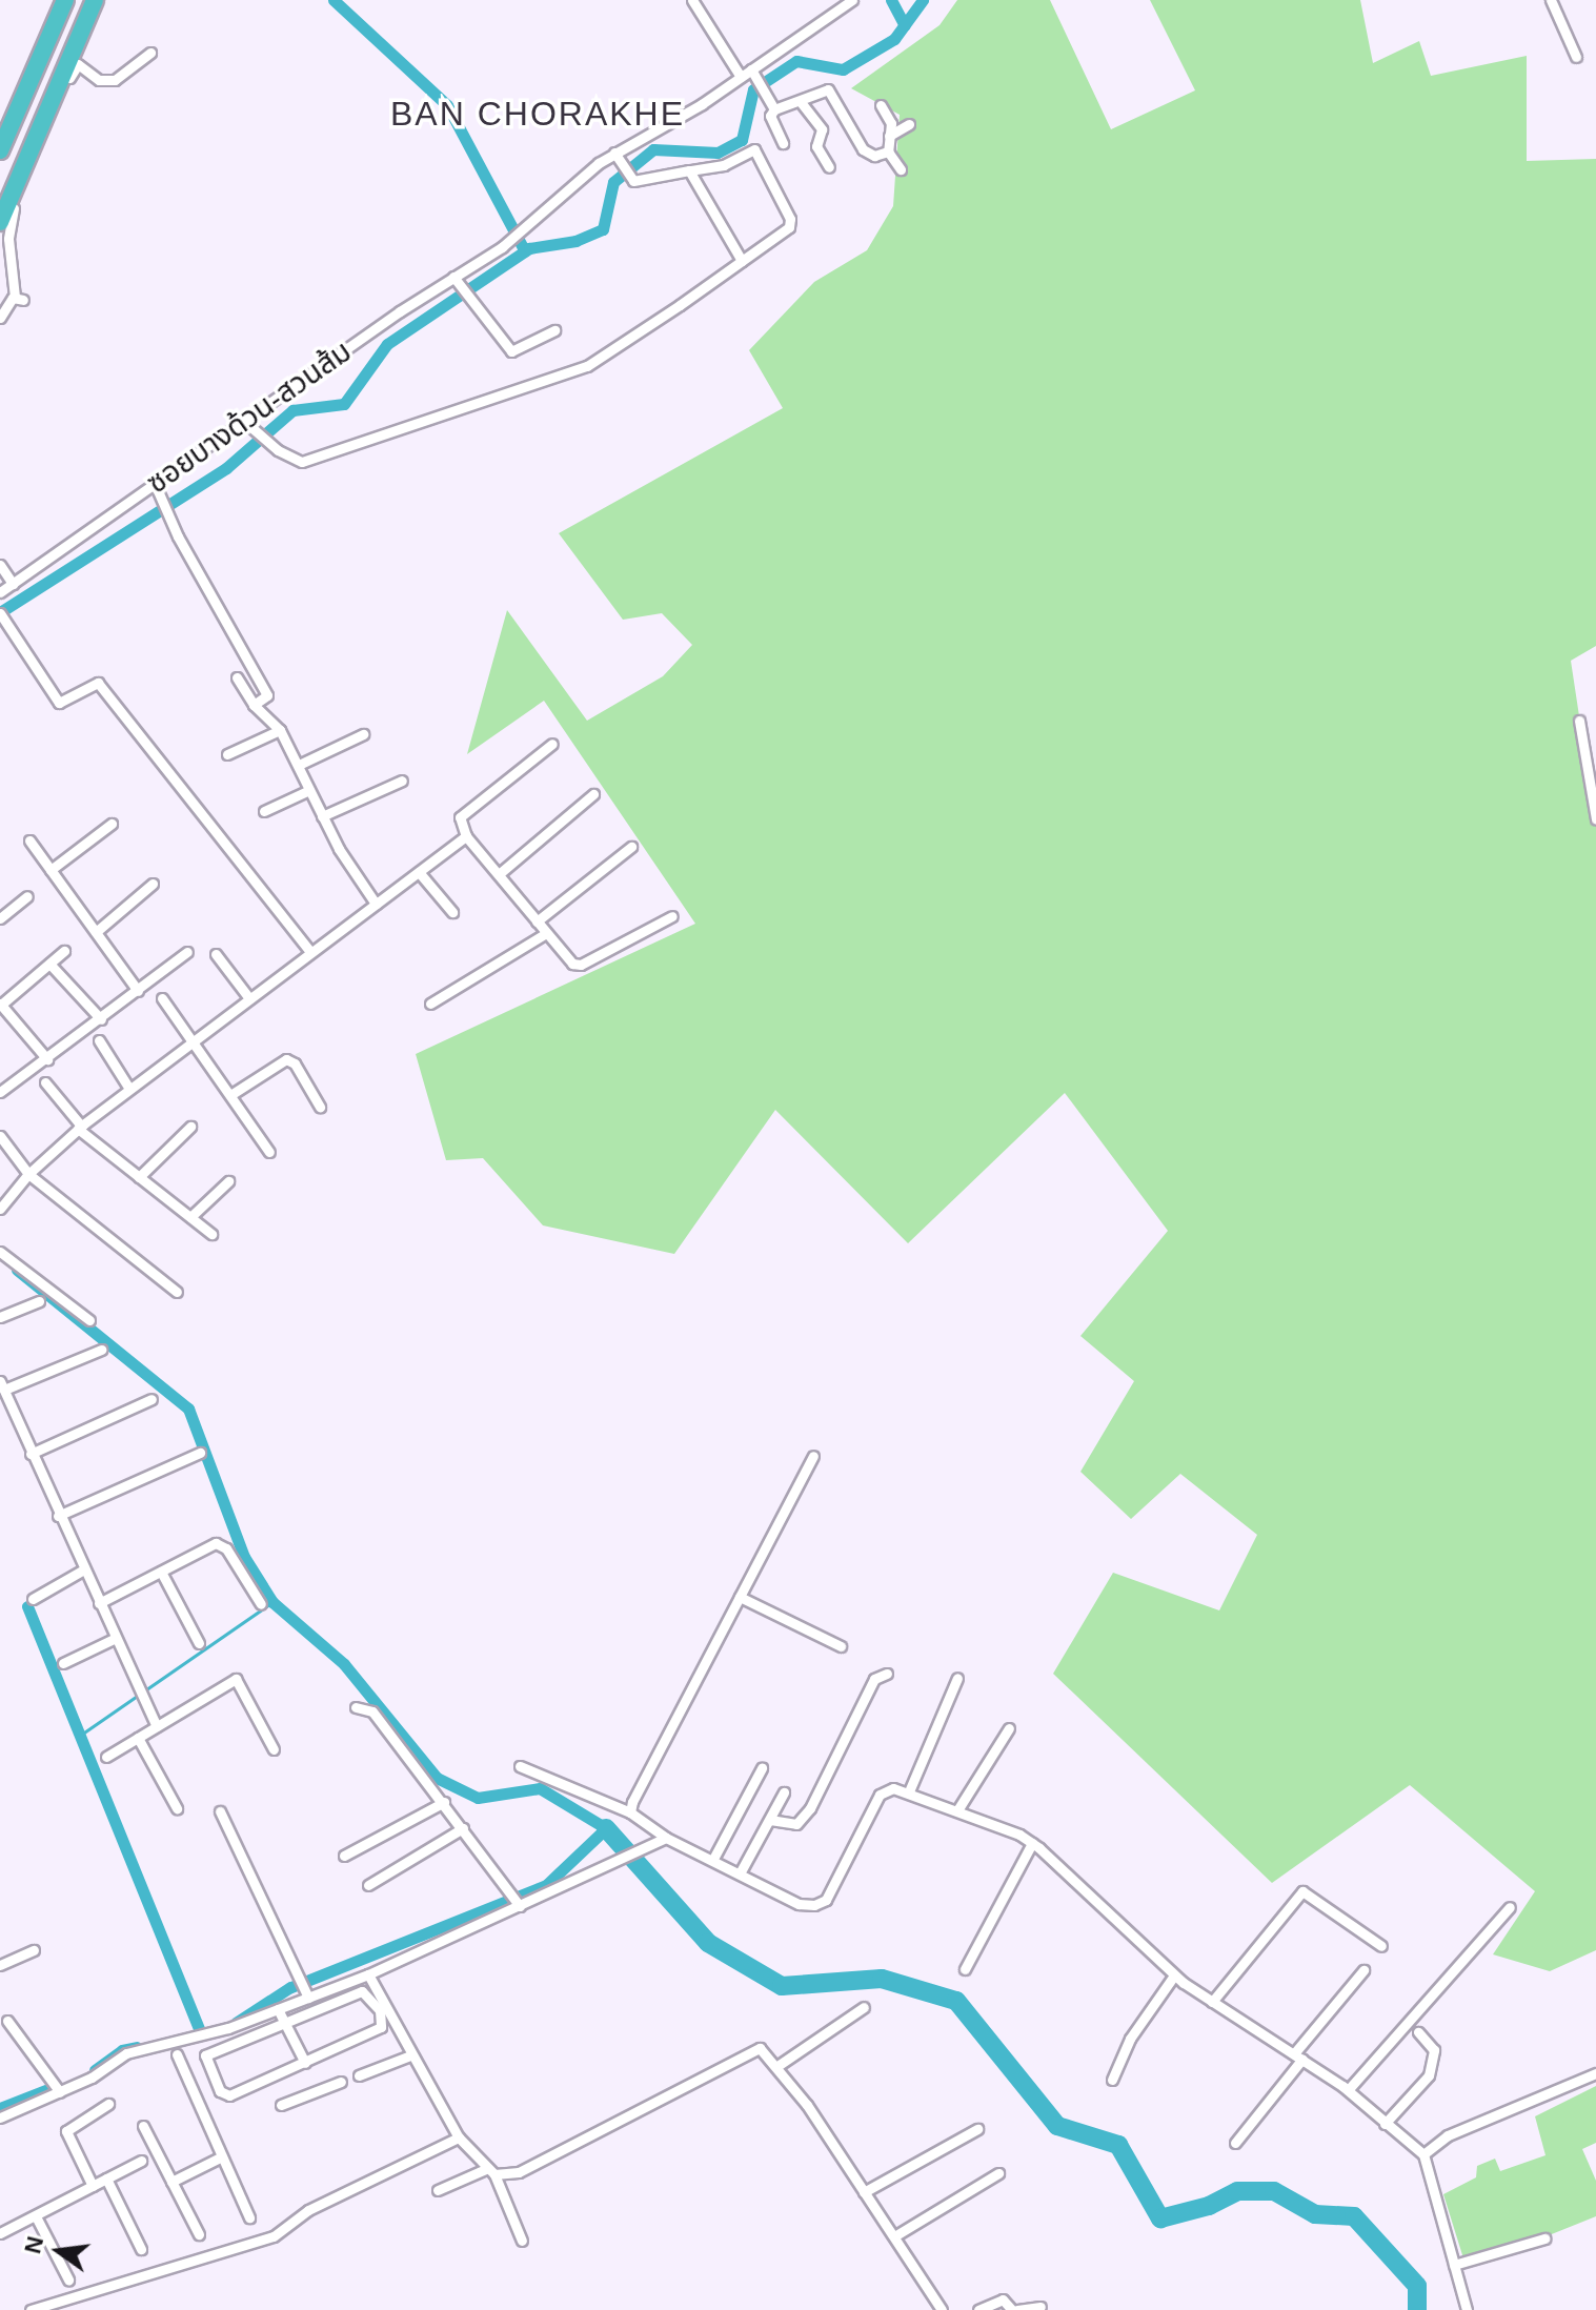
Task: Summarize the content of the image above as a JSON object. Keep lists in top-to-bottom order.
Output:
{
  "streets": {
    "street": ["ซอยบางด้วน-สวนส้ม"]
  },
  "districts": ["BAN CHORAKHE"],
  "north": "left"
}
